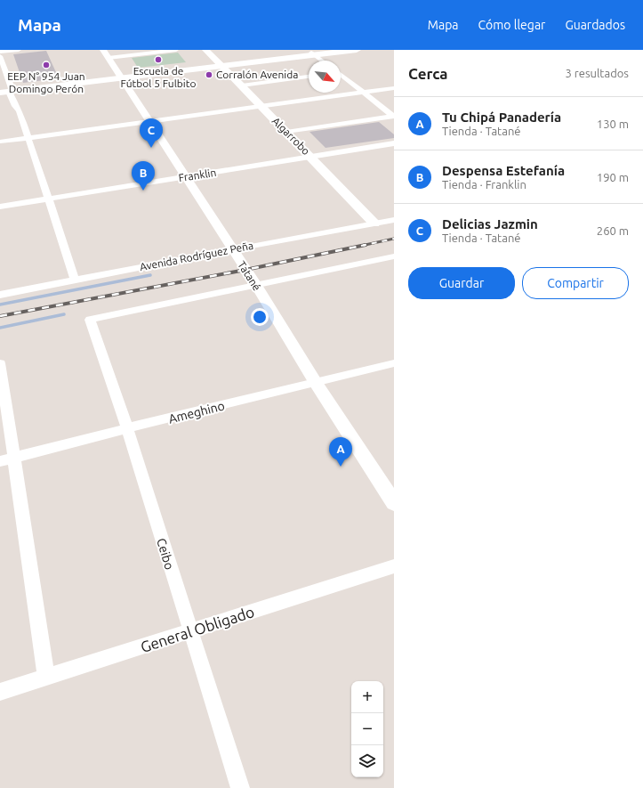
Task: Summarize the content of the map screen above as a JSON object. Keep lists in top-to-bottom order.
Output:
{
  "streets": {
    "street": [
      "Algarrobo",
      "Franklin",
      "Avenida Rodríguez Peña",
      "Tatané",
      "Ameghino",
      "Ceibo",
      "General Obligado"
    ]
  },
  "crossings": [
    ["Algarrobo", "Franklin"],
    ["Algarrobo", "Avenida Rodríguez Peña"],
    ["Franklin", "Tatané"],
    ["Avenida Rodríguez Peña", "Tatané"],
    ["Tatané", "Ameghino"],
    ["Tatané", "Ceibo"],
    ["Ameghino", "Ceibo"],
    ["Ceibo", "General Obligado"]
  ],
  "places": ["Escuela de Fútbol 5 Fulbito", "EEP N° 954 Juan Domingo Perón", "Corralón Avenida"],
  "north": "bottom right",
  "page": {
    "header": "Mapa",
    "nav": ["Mapa", "Cómo llegar", "Guardados"],
    "heading": ["Cerca", "3 resultados"],
    "list": [
      {
        "mark": "A",
        "name": "Tu Chipá Panadería",
        "note": "Tienda · Tatané",
        "value": "130 m"
      },
      {
        "mark": "B",
        "name": "Despensa Estefanía",
        "note": "Tienda · Franklin",
        "value": "190 m"
      },
      {
        "mark": "C",
        "name": "Delicias Jazmin",
        "note": "Tienda · Tatané",
        "value": "260 m"
      }
    ],
    "pins": ["C", "B", "A"],
    "buttons": ["Guardar", "Compartir"],
    "map_buttons": ["+", "−"]
  }
}
